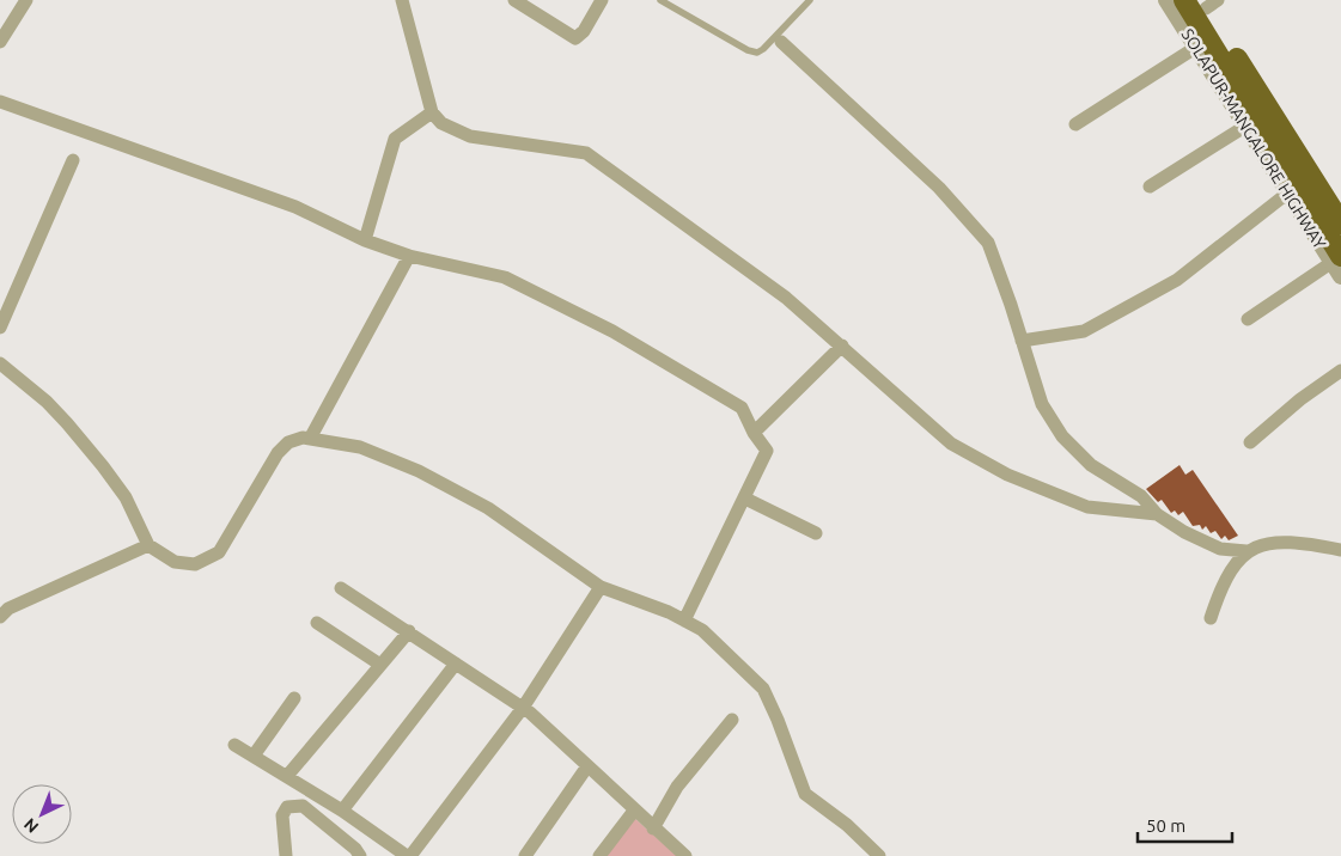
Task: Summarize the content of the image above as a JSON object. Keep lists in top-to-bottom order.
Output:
{
  "streets": {
    "street": ["SOLAPUR-MANGALORE HIGHWAY"]
  },
  "scale_bar": "50 m",
  "north": "bottom left"
}
